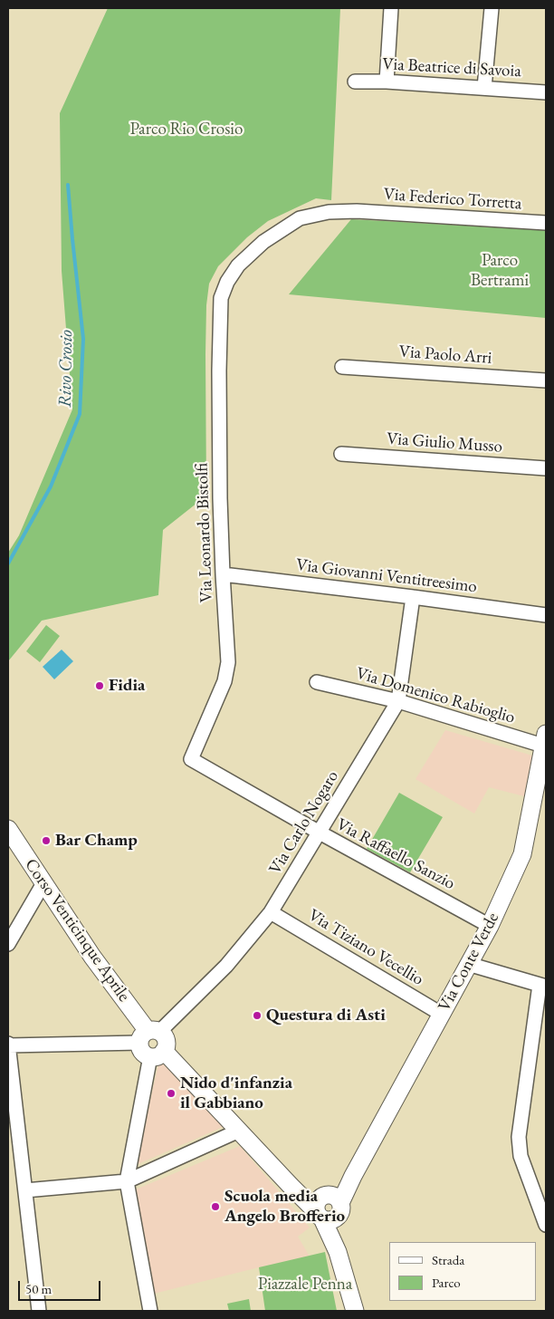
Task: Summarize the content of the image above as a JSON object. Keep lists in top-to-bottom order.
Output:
{
  "streets": {
    "street": [
      "Via Beatrice di Savoia",
      "Via Federico Torretta",
      "Via Paolo Arri",
      "Via Giulio Musso",
      "Via Leonardo Bistolfi",
      "Via Giovanni Ventitreesimo",
      "Via Domenico Rabioglio",
      "Via Carlo Nogaro",
      "Via Raffaello Sanzio",
      "Corso Venticinque Aprile",
      "Via Tiziano Vecellio",
      "Via Conte Verde"
    ]
  },
  "crossings": [
    ["Via Federico Torretta", "Via Leonardo Bistolfi"],
    ["Via Leonardo Bistolfi", "Via Giovanni Ventitreesimo"],
    ["Via Leonardo Bistolfi", "Via Raffaello Sanzio"],
    ["Via Giovanni Ventitreesimo", "Via Carlo Nogaro"],
    ["Via Domenico Rabioglio", "Via Carlo Nogaro"],
    ["Via Domenico Rabioglio", "Via Conte Verde"],
    ["Via Carlo Nogaro", "Via Raffaello Sanzio"],
    ["Via Carlo Nogaro", "Corso Venticinque Aprile"],
    ["Via Carlo Nogaro", "Via Tiziano Vecellio"],
    ["Via Raffaello Sanzio", "Via Conte Verde"],
    ["Corso Venticinque Aprile", "Via Conte Verde"],
    ["Via Tiziano Vecellio", "Via Conte Verde"]
  ],
  "water": ["Rivo Crosio"],
  "parks": ["Parco Rio Crosio", "Parco Bertrami", "Piazzale Penna"],
  "places": [
    "Fidia",
    "Bar Champ",
    "Questura di Asti",
    "Nido d'infanzia il Gabbiano",
    "Scuola media Angelo Brofferio"
  ],
  "legend": ["Strada", "Parco"],
  "scale_bar": "50 m"
}
